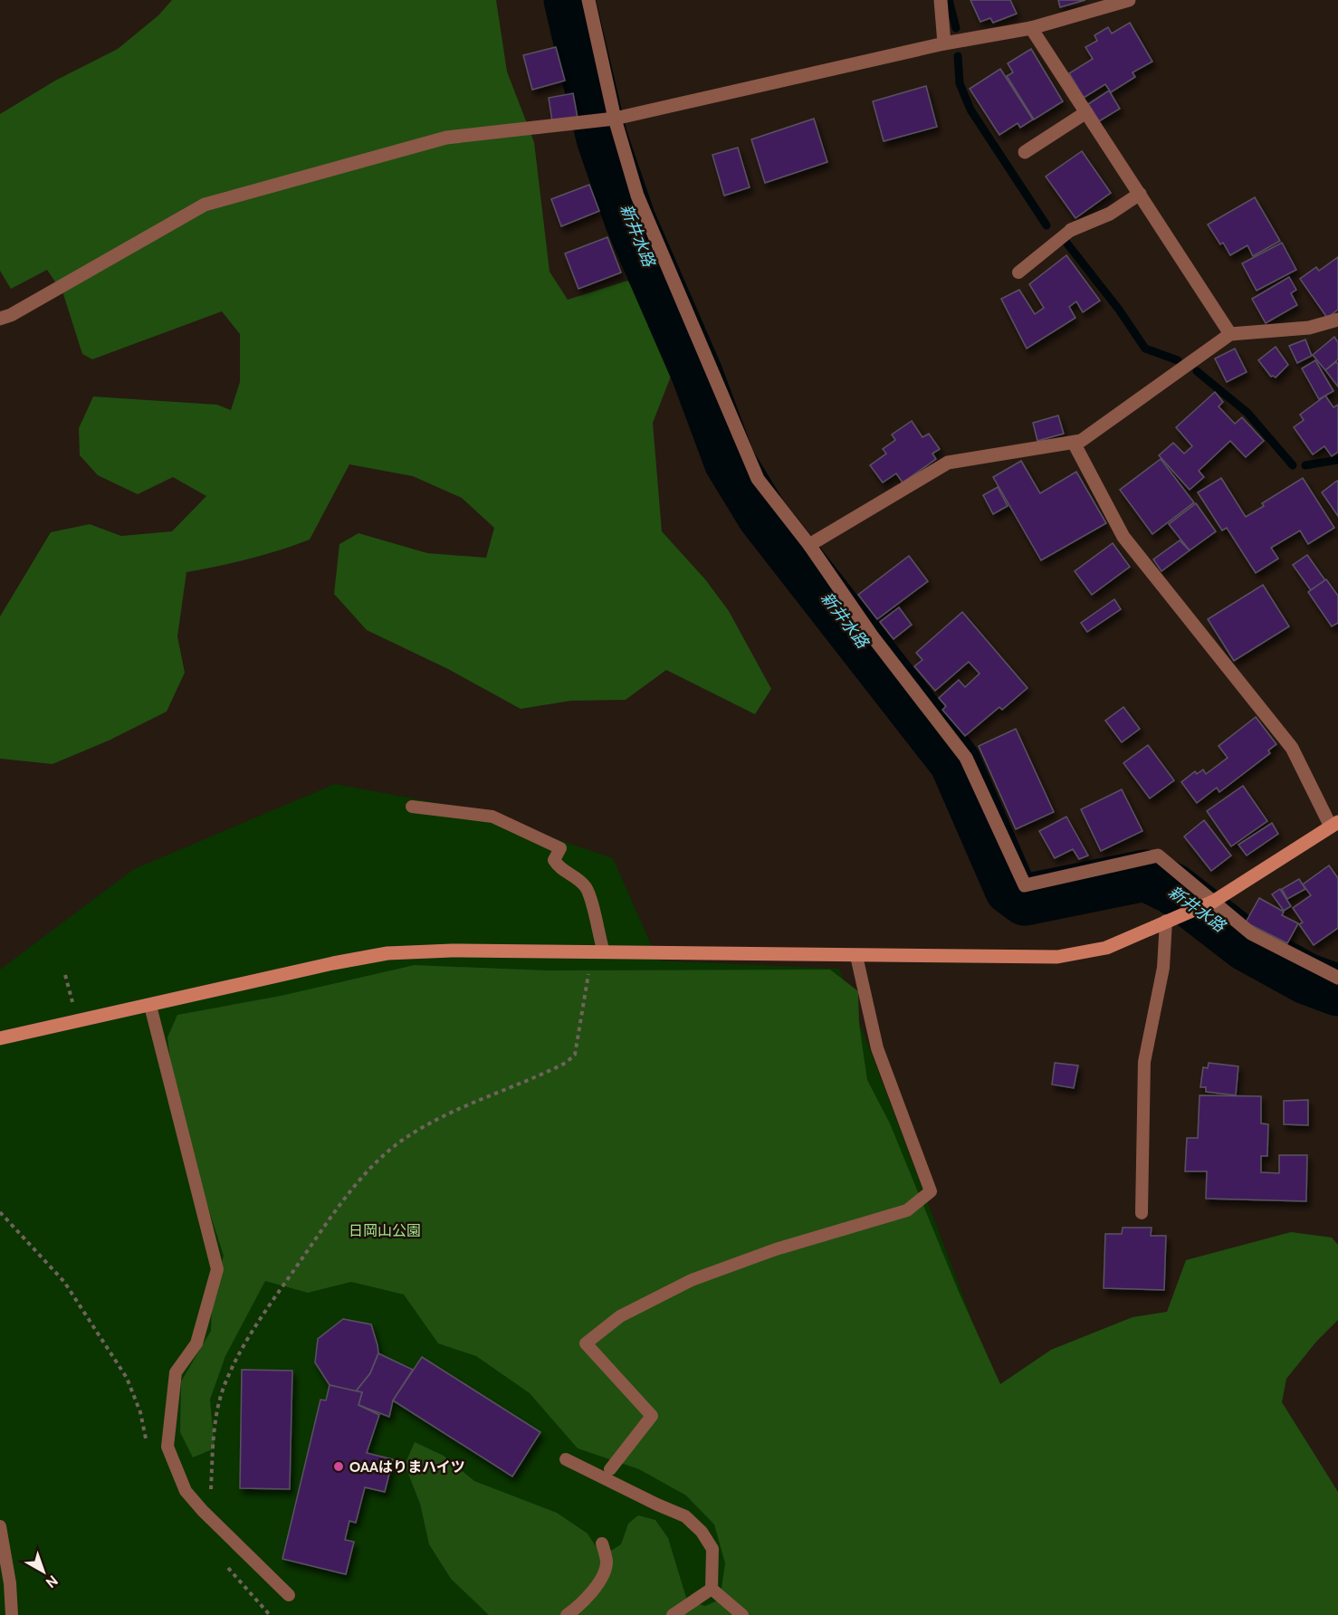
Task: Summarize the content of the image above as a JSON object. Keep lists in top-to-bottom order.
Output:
{
  "water": ["新井水路"],
  "parks": ["日岡山公園"],
  "places": ["OAAはりまハイツ"],
  "north": "bottom right"
}
